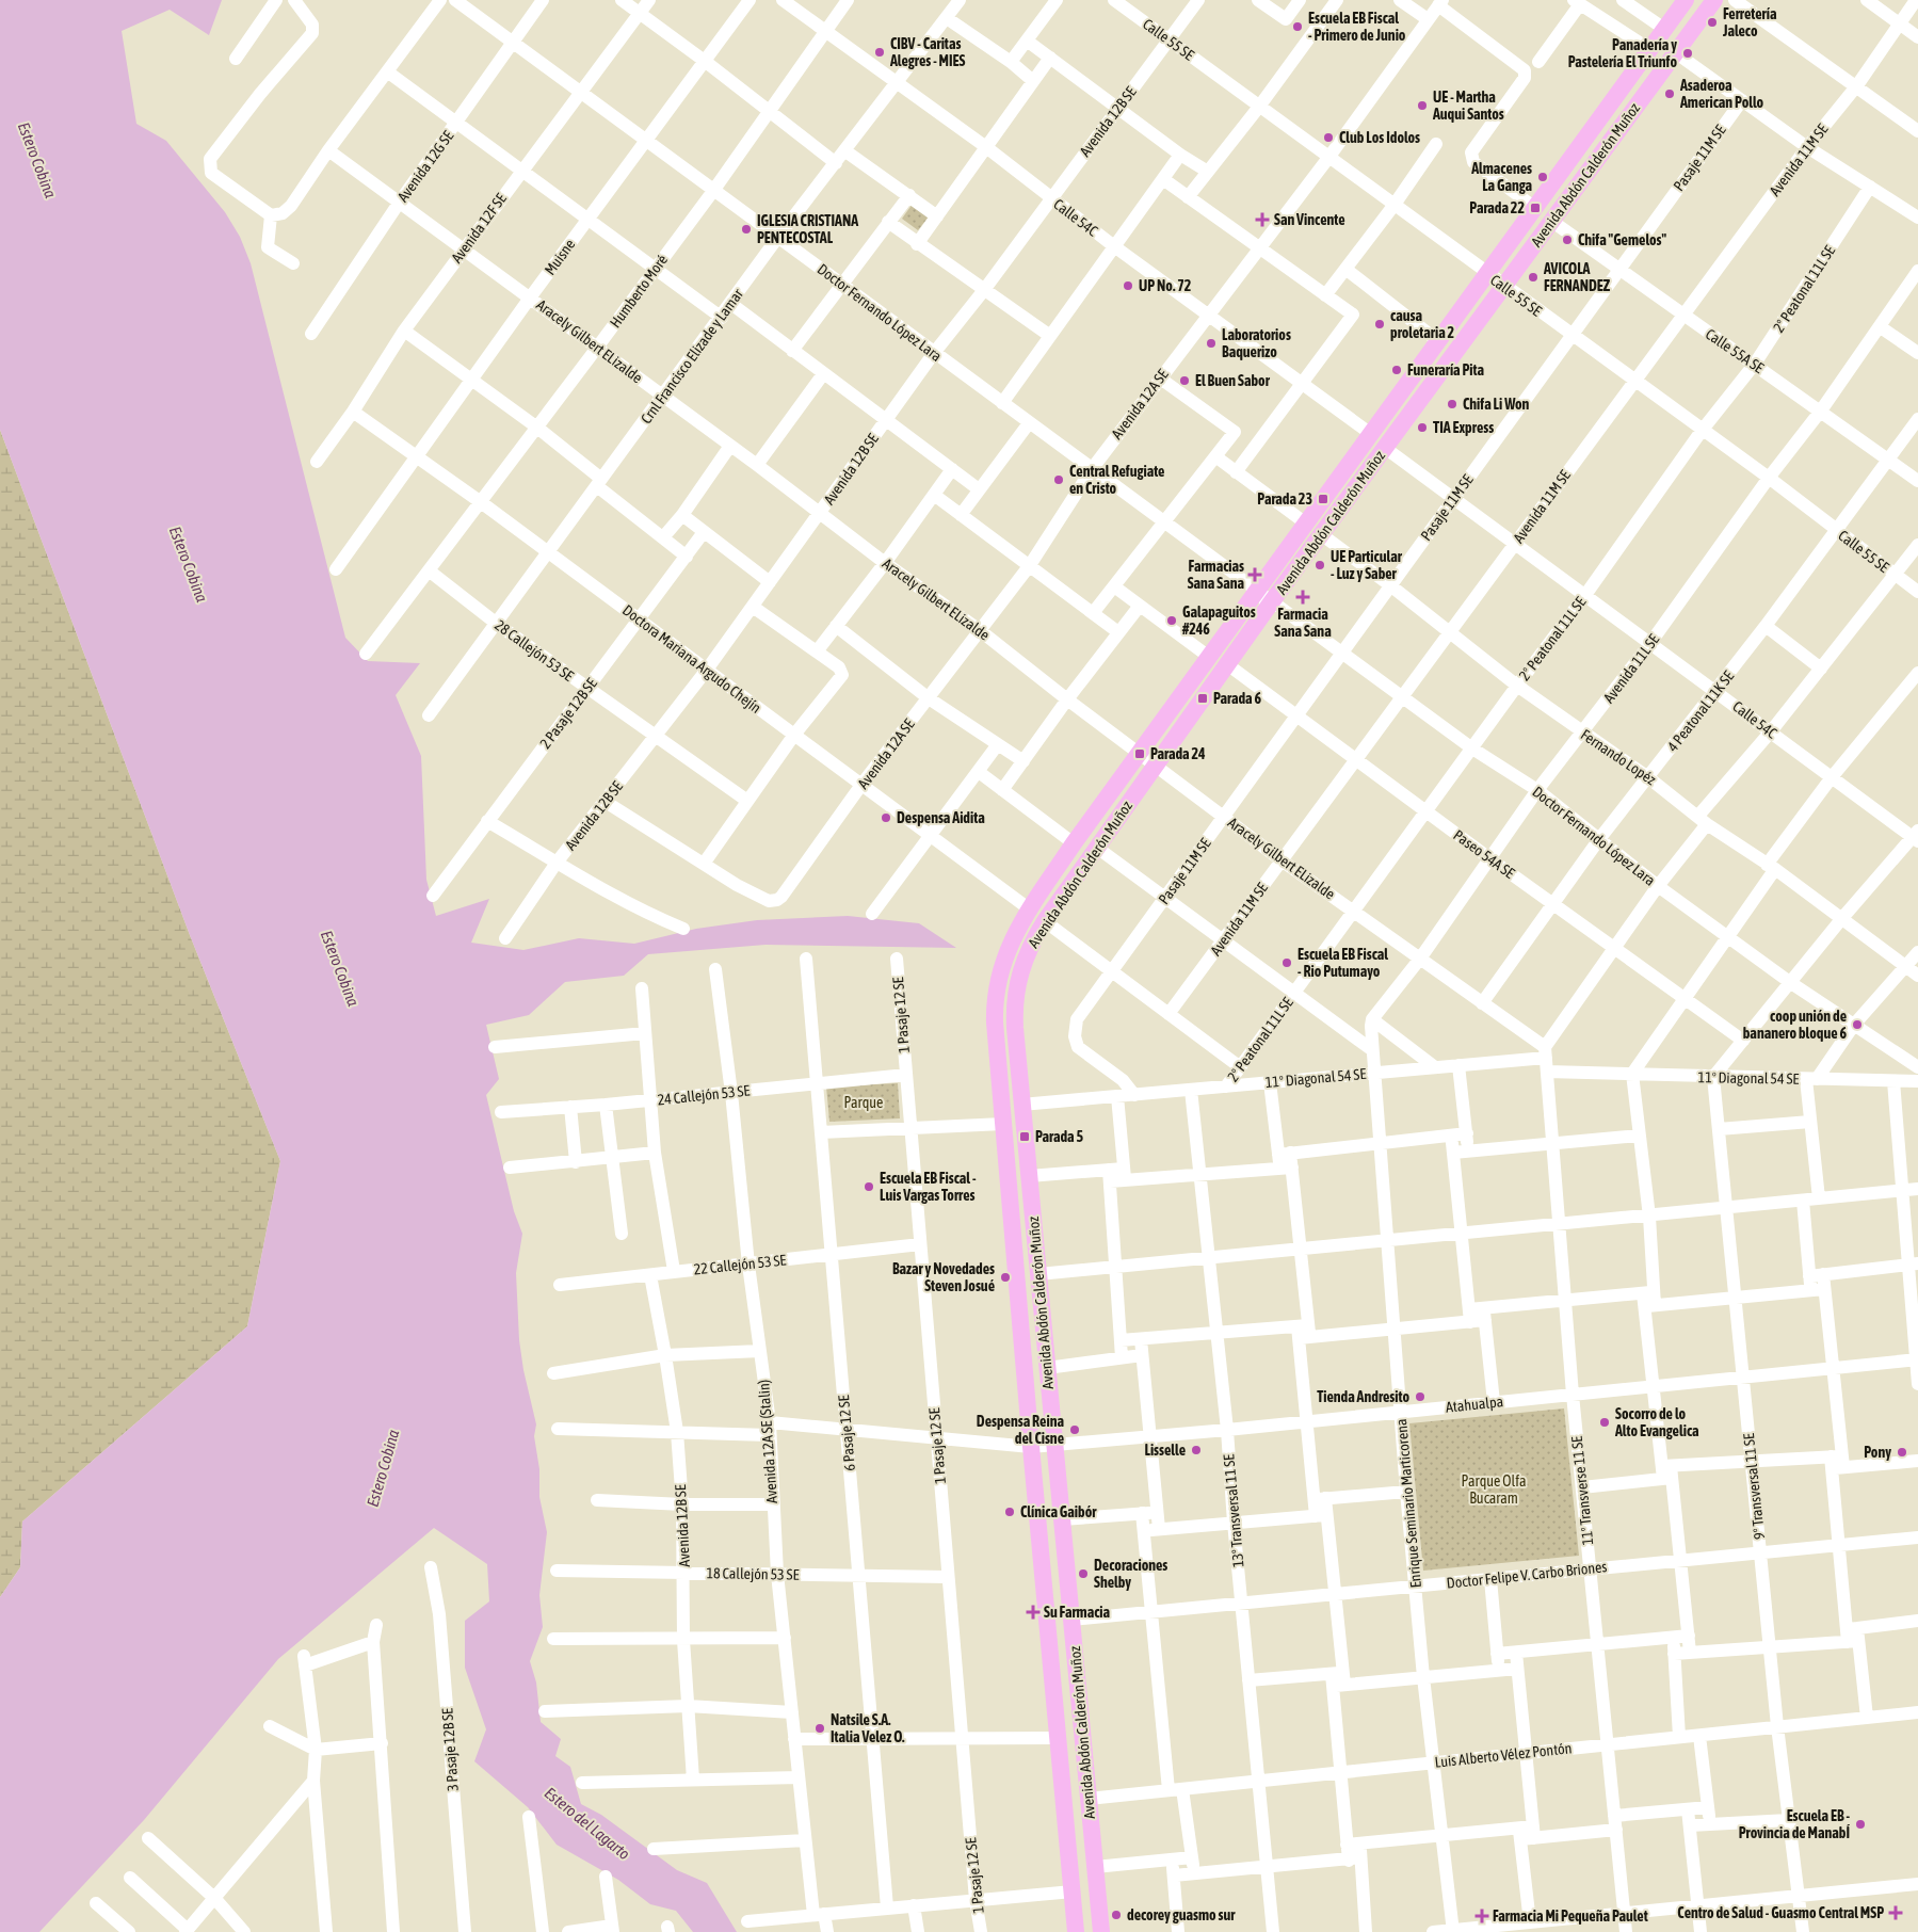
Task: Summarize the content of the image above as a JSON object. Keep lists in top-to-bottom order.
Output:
{
  "streets": {
    "main road": ["Avenida Abdón Calderón Muñoz"],
    "street": [
      "Calle 55 SE",
      "Avenida 12B SE",
      "Pasaje 11M SE",
      "Avenida 11M SE",
      "Avenida 12G SE",
      "Calle 54C",
      "Avenida 12F SE",
      "Muisne",
      "2° Peatonal 11L SE",
      "Humberto Moré",
      "Doctor Fernando López Lara",
      "Aracely Gilbert ELizalde",
      "Calle 55A SE",
      "Crnl Francisco Elizade y Lamar",
      "Avenida 12A SE",
      "28 Callejón 53 SE",
      "Doctora Mariana Argudo Chejín",
      "Avenida 11L SE",
      "4 Peatonal 11K SE",
      "2 Pasaje 12B SE",
      "Fernando Lopéz",
      "Paseo 54A SE",
      "1 Pasaje 12 SE",
      "11° Diagonal 54 SE",
      "24 Callejón 53 SE",
      "22 Callejón 53 SE",
      "Atahualpa",
      "6 Pasaje 12 SE",
      "Avenida 12A SE (Stalin)",
      "9° Transversal 11 SE",
      "11° Transverse 11 SE",
      "Enrique Seminario Marticorena",
      "13° Transversal 11 SE",
      "18 Callejón 53 SE",
      "Doctor Felipe V. Carbo Briones",
      "3 Pasaje 12B SE",
      "Luis Alberto Vélez Pontón"
    ]
  },
  "crossings": [
    ["Calle 55 SE", "Avenida 12B SE"],
    ["Calle 55 SE", "Pasaje 11M SE"],
    ["Calle 55 SE", "Avenida 11M SE"],
    ["Calle 55 SE", "Avenida Abdón Calderón Muñoz"],
    ["Calle 55 SE", "2° Peatonal 11L SE"],
    ["Calle 55 SE", "Avenida 12A SE"],
    ["Calle 55 SE", "Avenida 11L SE"],
    ["Calle 55 SE", "4 Peatonal 11K SE"],
    ["Avenida 12B SE", "Calle 54C"],
    ["Avenida 12B SE", "Doctor Fernando López Lara"],
    ["Avenida 12B SE", "Aracely Gilbert ELizalde"],
    ["Avenida 12B SE", "28 Callejón 53 SE"],
    ["Avenida 12B SE", "Doctora Mariana Argudo Chejín"],
    ["Avenida 12B SE", "22 Callejón 53 SE"],
    ["Avenida 12B SE", "Atahualpa"],
    ["Avenida 12B SE", "18 Callejón 53 SE"],
    ["Pasaje 11M SE", "Calle 54C"],
    ["Pasaje 11M SE", "Doctor Fernando López Lara"],
    ["Pasaje 11M SE", "Aracely Gilbert ELizalde"],
    ["Pasaje 11M SE", "Calle 55A SE"],
    ["Pasaje 11M SE", "Fernando Lopéz"],
    ["Pasaje 11M SE", "Paseo 54A SE"],
    ["Pasaje 11M SE", "11° Diagonal 54 SE"],
    ["Avenida 11M SE", "Calle 54C"],
    ["Avenida 11M SE", "Doctor Fernando López Lara"],
    ["Avenida 11M SE", "Aracely Gilbert ELizalde"],
    ["Avenida 11M SE", "Calle 55A SE"],
    ["Avenida 11M SE", "Fernando Lopéz"],
    ["Avenida 11M SE", "Paseo 54A SE"],
    ["Avenida 12G SE", "Doctor Fernando López Lara"],
    ["Avenida 12G SE", "Aracely Gilbert ELizalde"],
    ["Avenida Abdón Calderón Muñoz", "Calle 54C"],
    ["Avenida Abdón Calderón Muñoz", "Doctor Fernando López Lara"],
    ["Avenida Abdón Calderón Muñoz", "Aracely Gilbert ELizalde"],
    ["Avenida Abdón Calderón Muñoz", "Calle 55A SE"],
    ["Avenida Abdón Calderón Muñoz", "Doctora Mariana Argudo Chejín"],
    ["Avenida Abdón Calderón Muñoz", "Fernando Lopéz"],
    ["Avenida Abdón Calderón Muñoz", "Paseo 54A SE"],
    ["Avenida Abdón Calderón Muñoz", "11° Diagonal 54 SE"],
    ["Avenida Abdón Calderón Muñoz", "Atahualpa"],
    ["Avenida Abdón Calderón Muñoz", "Doctor Felipe V. Carbo Briones"],
    ["Avenida Abdón Calderón Muñoz", "Luis Alberto Vélez Pontón"],
    ["Calle 54C", "2° Peatonal 11L SE"],
    ["Calle 54C", "Humberto Moré"],
    ["Calle 54C", "Crnl Francisco Elizade y Lamar"],
    ["Calle 54C", "Avenida 12A SE"],
    ["Calle 54C", "Avenida 11L SE"],
    ["Calle 54C", "4 Peatonal 11K SE"],
    ["Avenida 12F SE", "Doctor Fernando López Lara"],
    ["Avenida 12F SE", "Aracely Gilbert ELizalde"],
    ["Avenida 12F SE", "Doctora Mariana Argudo Chejín"],
    ["Muisne", "Doctor Fernando López Lara"],
    ["Muisne", "Aracely Gilbert ELizalde"],
    ["Muisne", "Doctora Mariana Argudo Chejín"],
    ["2° Peatonal 11L SE", "Doctor Fernando López Lara"],
    ["2° Peatonal 11L SE", "Aracely Gilbert ELizalde"],
    ["2° Peatonal 11L SE", "Calle 55A SE"],
    ["2° Peatonal 11L SE", "Fernando Lopéz"],
    ["2° Peatonal 11L SE", "Paseo 54A SE"],
    ["2° Peatonal 11L SE", "11° Diagonal 54 SE"],
    ["Humberto Moré", "Doctor Fernando López Lara"],
    ["Humberto Moré", "Aracely Gilbert ELizalde"],
    ["Humberto Moré", "28 Callejón 53 SE"],
    ["Humberto Moré", "Doctora Mariana Argudo Chejín"],
    ["Doctor Fernando López Lara", "Crnl Francisco Elizade y Lamar"],
    ["Doctor Fernando López Lara", "Avenida 12A SE"],
    ["Doctor Fernando López Lara", "Avenida 11L SE"],
    ["Doctor Fernando López Lara", "4 Peatonal 11K SE"],
    ["Doctor Fernando López Lara", "11° Diagonal 54 SE"],
    ["Aracely Gilbert ELizalde", "Crnl Francisco Elizade y Lamar"],
    ["Aracely Gilbert ELizalde", "Avenida 12A SE"],
    ["Aracely Gilbert ELizalde", "Avenida 11L SE"],
    ["Aracely Gilbert ELizalde", "4 Peatonal 11K SE"],
    ["Aracely Gilbert ELizalde", "11° Diagonal 54 SE"],
    ["Aracely Gilbert ELizalde", "11° Transverse 11 SE"],
    ["Calle 55A SE", "Avenida 11L SE"],
    ["Calle 55A SE", "4 Peatonal 11K SE"],
    ["Crnl Francisco Elizade y Lamar", "28 Callejón 53 SE"],
    ["Crnl Francisco Elizade y Lamar", "Doctora Mariana Argudo Chejín"],
    ["Avenida 12A SE", "Doctora Mariana Argudo Chejín"],
    ["28 Callejón 53 SE", "2 Pasaje 12B SE"],
    ["Doctora Mariana Argudo Chejín", "2 Pasaje 12B SE"],
    ["Avenida 11L SE", "Fernando Lopéz"],
    ["Avenida 11L SE", "Paseo 54A SE"],
    ["4 Peatonal 11K SE", "Fernando Lopéz"],
    ["4 Peatonal 11K SE", "Paseo 54A SE"],
    ["1 Pasaje 12 SE", "24 Callejón 53 SE"],
    ["1 Pasaje 12 SE", "22 Callejón 53 SE"],
    ["1 Pasaje 12 SE", "Atahualpa"],
    ["1 Pasaje 12 SE", "18 Callejón 53 SE"],
    ["11° Diagonal 54 SE", "9° Transversal 11 SE"],
    ["11° Diagonal 54 SE", "11° Transverse 11 SE"],
    ["11° Diagonal 54 SE", "Enrique Seminario Marticorena"],
    ["11° Diagonal 54 SE", "13° Transversal 11 SE"],
    ["24 Callejón 53 SE", "6 Pasaje 12 SE"],
    ["24 Callejón 53 SE", "Avenida 12A SE (Stalin)"],
    ["22 Callejón 53 SE", "6 Pasaje 12 SE"],
    ["22 Callejón 53 SE", "Avenida 12A SE (Stalin)"],
    ["Atahualpa", "6 Pasaje 12 SE"],
    ["Atahualpa", "Avenida 12A SE (Stalin)"],
    ["Atahualpa", "9° Transversal 11 SE"],
    ["Atahualpa", "11° Transverse 11 SE"],
    ["Atahualpa", "Enrique Seminario Marticorena"],
    ["Atahualpa", "13° Transversal 11 SE"],
    ["6 Pasaje 12 SE", "18 Callejón 53 SE"],
    ["Avenida 12A SE (Stalin)", "18 Callejón 53 SE"],
    ["9° Transversal 11 SE", "Doctor Felipe V. Carbo Briones"],
    ["9° Transversal 11 SE", "Luis Alberto Vélez Pontón"],
    ["11° Transverse 11 SE", "Doctor Felipe V. Carbo Briones"],
    ["11° Transverse 11 SE", "Luis Alberto Vélez Pontón"],
    ["Enrique Seminario Marticorena", "Doctor Felipe V. Carbo Briones"],
    ["Enrique Seminario Marticorena", "Luis Alberto Vélez Pontón"],
    ["13° Transversal 11 SE", "Doctor Felipe V. Carbo Briones"],
    ["13° Transversal 11 SE", "Luis Alberto Vélez Pontón"]
  ],
  "water": ["Estero Cobina", "Estero del Lagarto"],
  "parks": ["Parque", "Parque Olfa Bucaram"],
  "places": {
    "other": [
      "Ferretería Jaleco",
      "Escuela EB Fiscal - Primero de Junio",
      "CIBV - Caritas Alegres - MIES",
      "Panadería y Pastelería El Triunfo",
      "Asaderoa American Pollo",
      "UE - Martha Auqui Santos",
      "Club Los Idolos",
      "Almacenes La Ganga",
      "IGLESIA CRISTIANA PENTECOSTAL",
      "Chifa \"Gemelos\"",
      "AVICOLA FERNANDEZ",
      "UP No. 72",
      "causa proletaria 2",
      "Laboratorios Baquerizo",
      "Funeraría Pita",
      "El Buen Sabor",
      "Chifa Li Won",
      "TIA Express",
      "Central Refugiate en Cristo",
      "UE Particular - Luz y Saber",
      "Galapaguitos #246",
      "Despensa Aidita",
      "Escuela EB Fiscal - Rio Putumayo",
      "coop unión de bananero bloque 6",
      "Escuela EB Fiscal - Luis Vargas Torres",
      "Bazar y Novedades Steven Josué",
      "Tienda Andresito",
      "Socorro de lo Alto Evangelica",
      "Despensa Reina del Cisne",
      "Lisselle",
      "Pony",
      "Clínica Gaibór",
      "Decoraciones Shelby",
      "Natsile S.A. Italia Velez O.",
      "Escuela EB - Provincia de ManabÍ",
      "decorey guasmo sur"
    ],
    "transit": [
      "Parada 22",
      "Parada 23",
      "Parada 6",
      "Parada 24",
      "Parada 5"
    ],
    "health": [
      "San Vincente",
      "Farmacias Sana Sana",
      "Farmacia Sana Sana",
      "Su Farmacia",
      "Centro de Salud - Guasmo Central MSP",
      "Farmacia Mi Pequeña Paulet"
    ]
  }
}
